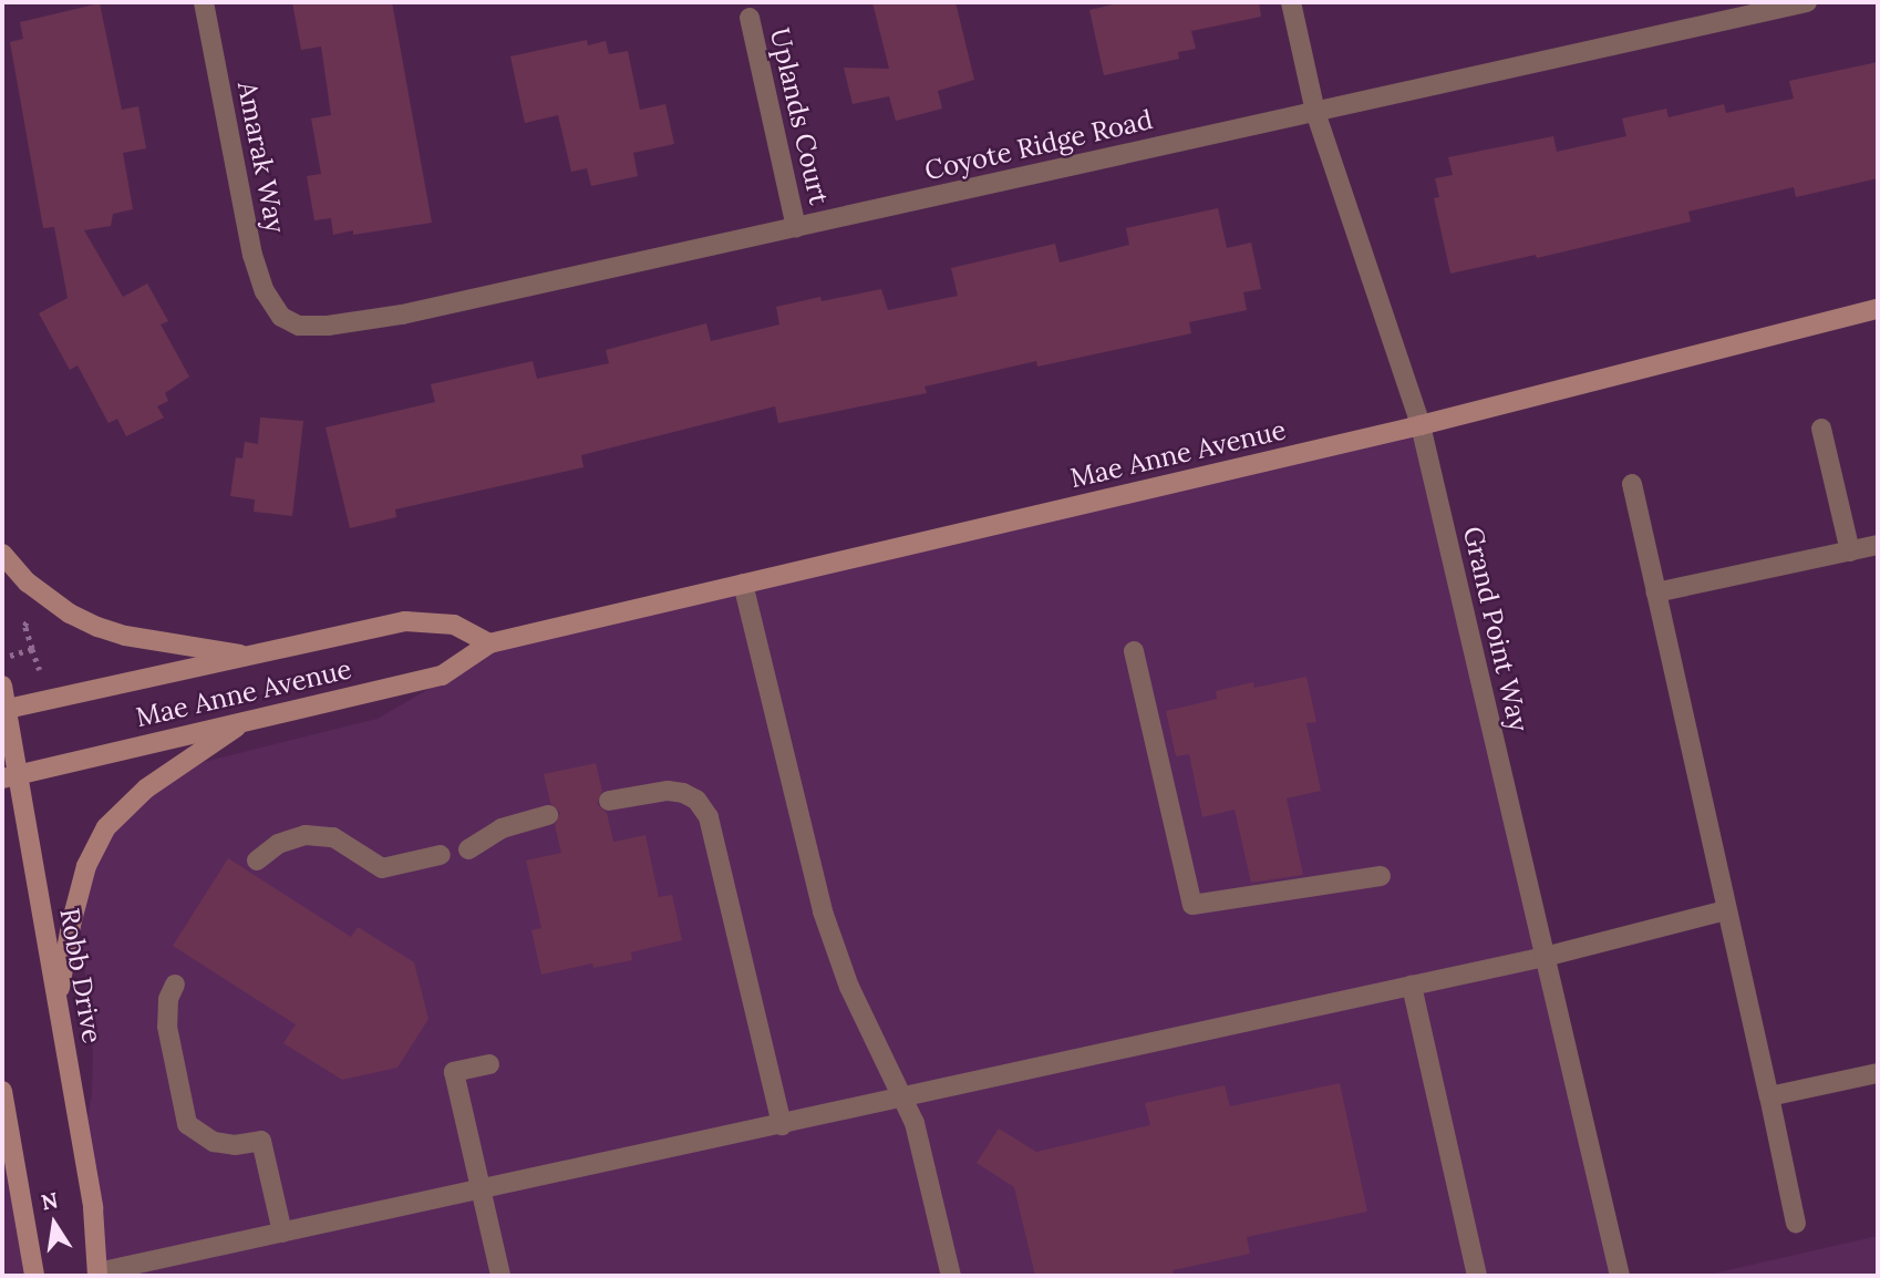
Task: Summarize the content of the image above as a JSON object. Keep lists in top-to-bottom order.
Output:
{
  "streets": {
    "main road": ["Mae Anne Avenue", "Robb Drive"],
    "street": [
      "Uplands Court",
      "Coyote Ridge Road",
      "Amarak Way",
      "Grand Point Way"
    ]
  },
  "crossings": [
    ["Uplands Court", "Coyote Ridge Road"],
    ["Coyote Ridge Road", "Amarak Way"],
    ["Coyote Ridge Road", "Grand Point Way"],
    ["Mae Anne Avenue", "Grand Point Way"],
    ["Mae Anne Avenue", "Robb Drive"]
  ],
  "north": "top"
}
